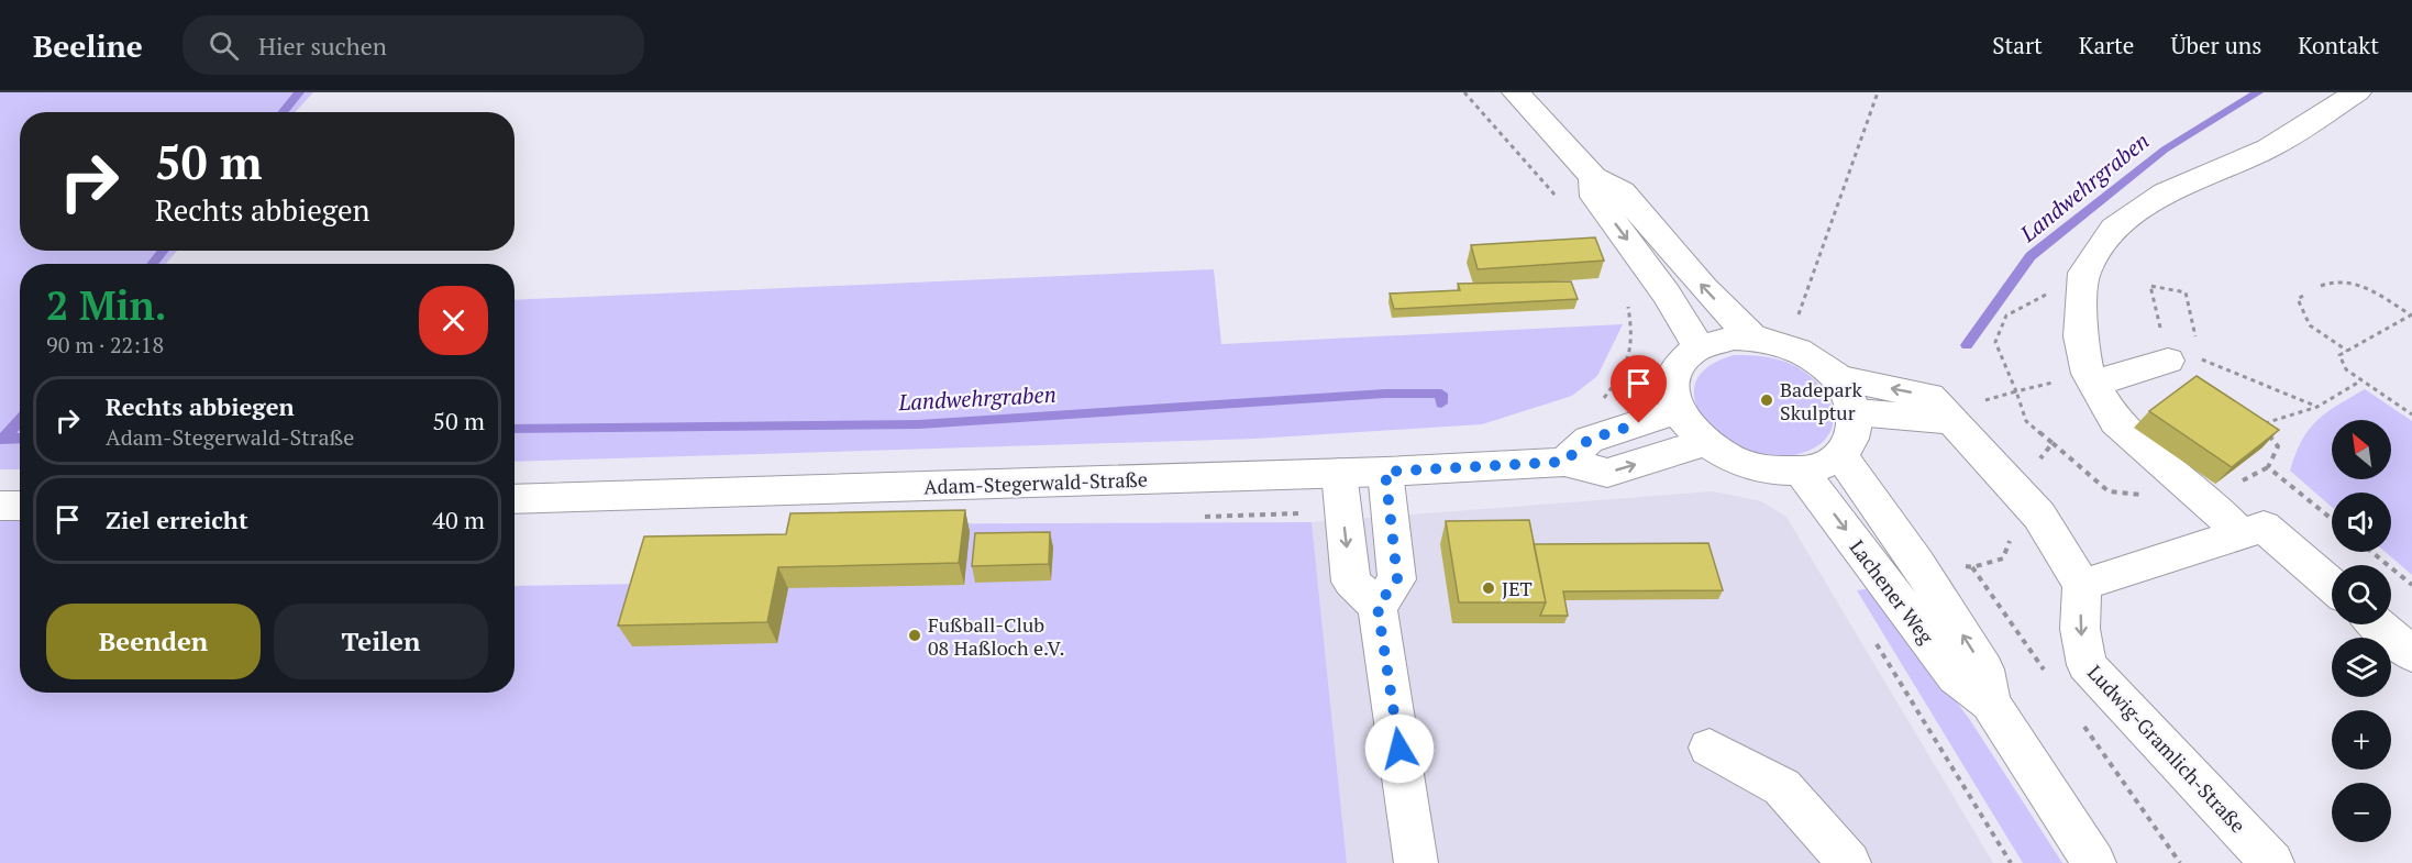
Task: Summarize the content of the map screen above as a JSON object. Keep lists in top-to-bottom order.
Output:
{
  "streets": {
    "main road": ["Adam-Stegerwald-Straße", "Lachener Weg", "Ludwig-Gramlich-Straße"]
  },
  "crossings": [
    ["Adam-Stegerwald-Straße", "Lachener Weg"]
  ],
  "water": ["Landwehrgraben"],
  "places": ["Badepark Skulptur", "JET", "Fußball-Club 08 Haßloch e.V."],
  "north": "top left",
  "page": {
    "header": "Beeline",
    "search": "Hier suchen",
    "nav": [
      "Start",
      "Karte",
      "Über uns",
      "Kontakt"
    ],
    "turn": ["50 m", "Rechts abbiegen"],
    "heading": ["2 Min.", "90 m · 22:18"],
    "list": [
      {
        "name": "Rechts abbiegen",
        "note": "Adam-Stegerwald-Straße",
        "value": "50 m"
      },
      {
        "name": "Ziel erreicht",
        "value": "40 m"
      }
    ],
    "map_buttons": ["+", "−"],
    "buttons": ["Beenden", "Teilen"]
  }
}
